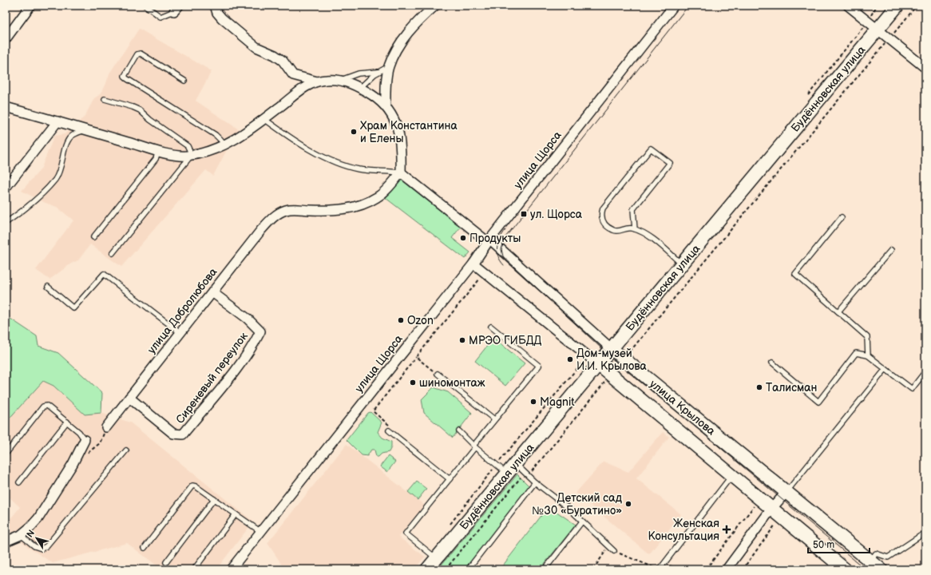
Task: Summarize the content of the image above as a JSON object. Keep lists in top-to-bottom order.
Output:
{
  "streets": {
    "street": [
      "Будённовская улица",
      "улица Щорса",
      "улица Добролюбова",
      "Сиреневый переулок",
      "улица Крылова"
    ]
  },
  "crossings": [
    ["Будённовская улица", "улица Крылова"],
    ["улица Щорса", "улица Крылова"],
    ["улица Добролюбова", "Сиреневый переулок"],
    ["улица Добролюбова", "улица Крылова"]
  ],
  "places": {
    "other": [
      "Храм Константина и Елены",
      "Продукты",
      "Ozon",
      "МРЭО ГИБДД",
      "Дом-музей И.И. Крылова",
      "шиномонтаж",
      "Талисман",
      "Magnit",
      "Детский сад №30 «Буратино»"
    ],
    "transit": ["ул. Щорса"],
    "health": ["Женская Консультация"]
  },
  "scale_bar": "50 m",
  "north": "top left"
}
